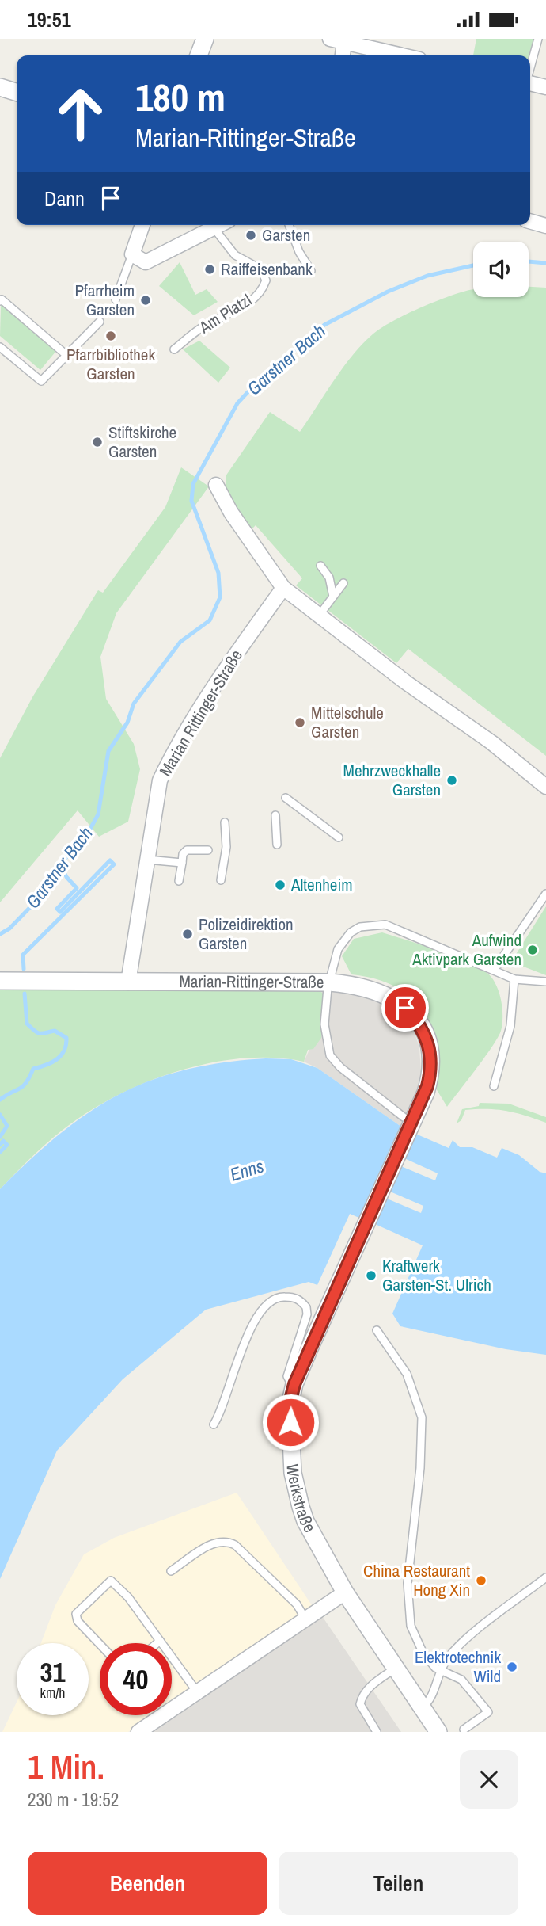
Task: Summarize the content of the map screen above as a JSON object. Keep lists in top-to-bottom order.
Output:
{
  "streets": {
    "street": ["Marian Rittinger-Straße", "Marian-Rittinger-Straße", "Werkstraße"],
    "lane": ["Am Platzl"]
  },
  "crossings": [
    ["Marian Rittinger-Straße", "Marian-Rittinger-Straße"],
    ["Marian-Rittinger-Straße", "Werkstraße"]
  ],
  "water": ["Garstner Bach", "Enns"],
  "places": [
    "Garsten",
    "Raiffeisenbank",
    "Pfarrheim Garsten",
    "Pfarrbibliothek Garsten",
    "Stiftskirche Garsten",
    "Mittelschule Garsten",
    "Mehrzweckhalle Garsten",
    "Altenheim",
    "Polizeidirektion Garsten",
    "Aufwind Aktivpark Garsten",
    "Kraftwerk Garsten-St. Ulrich",
    "China Restaurant Hong Xin",
    "Elektrotechnik Wild"
  ],
  "page": {
    "status": "19:51",
    "turn": ["180 m", "Marian-Rittinger-Straße"],
    "then": "Dann",
    "speed": "31 km/h",
    "limit": "40",
    "heading": ["1 Min.", "230 m · 19:52"],
    "buttons": ["Beenden", "Teilen"]
  }
}
